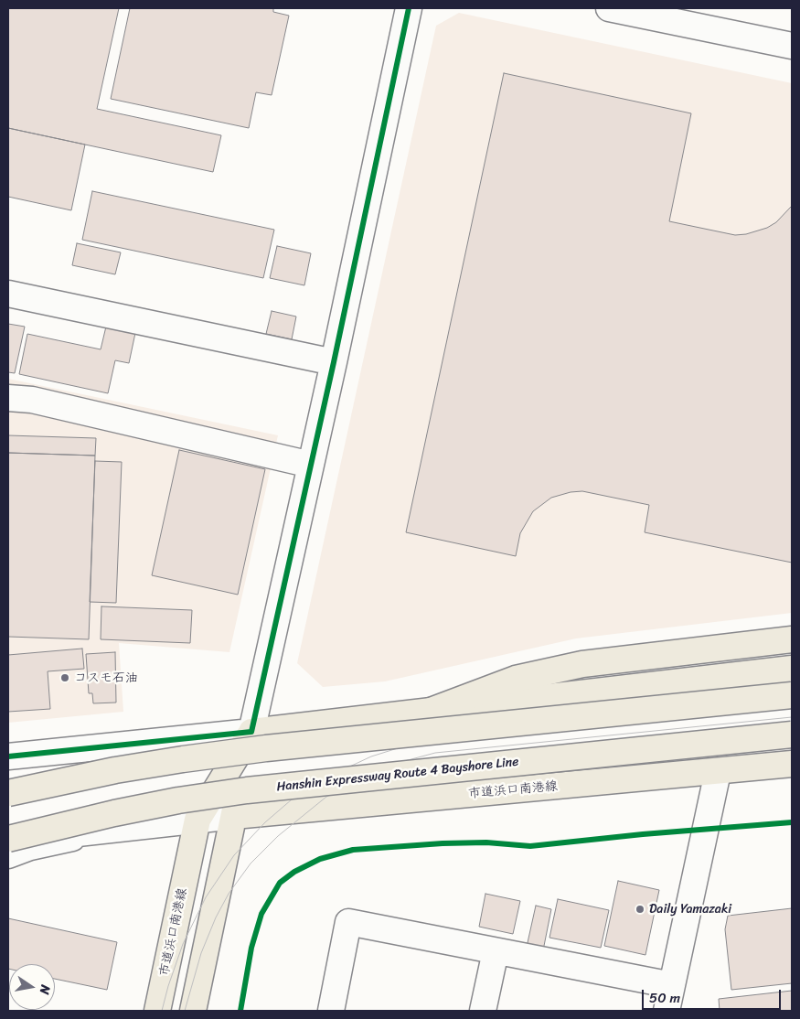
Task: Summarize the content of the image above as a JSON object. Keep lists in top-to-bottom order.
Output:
{
  "streets": {
    "main road": ["Hanshin Expressway Route 4 Bayshore Line", "市道浜口南港線"]
  },
  "places": ["コスモ石油", "Daily Yamazaki"],
  "scale_bar": "50 m",
  "north": "right"
}
